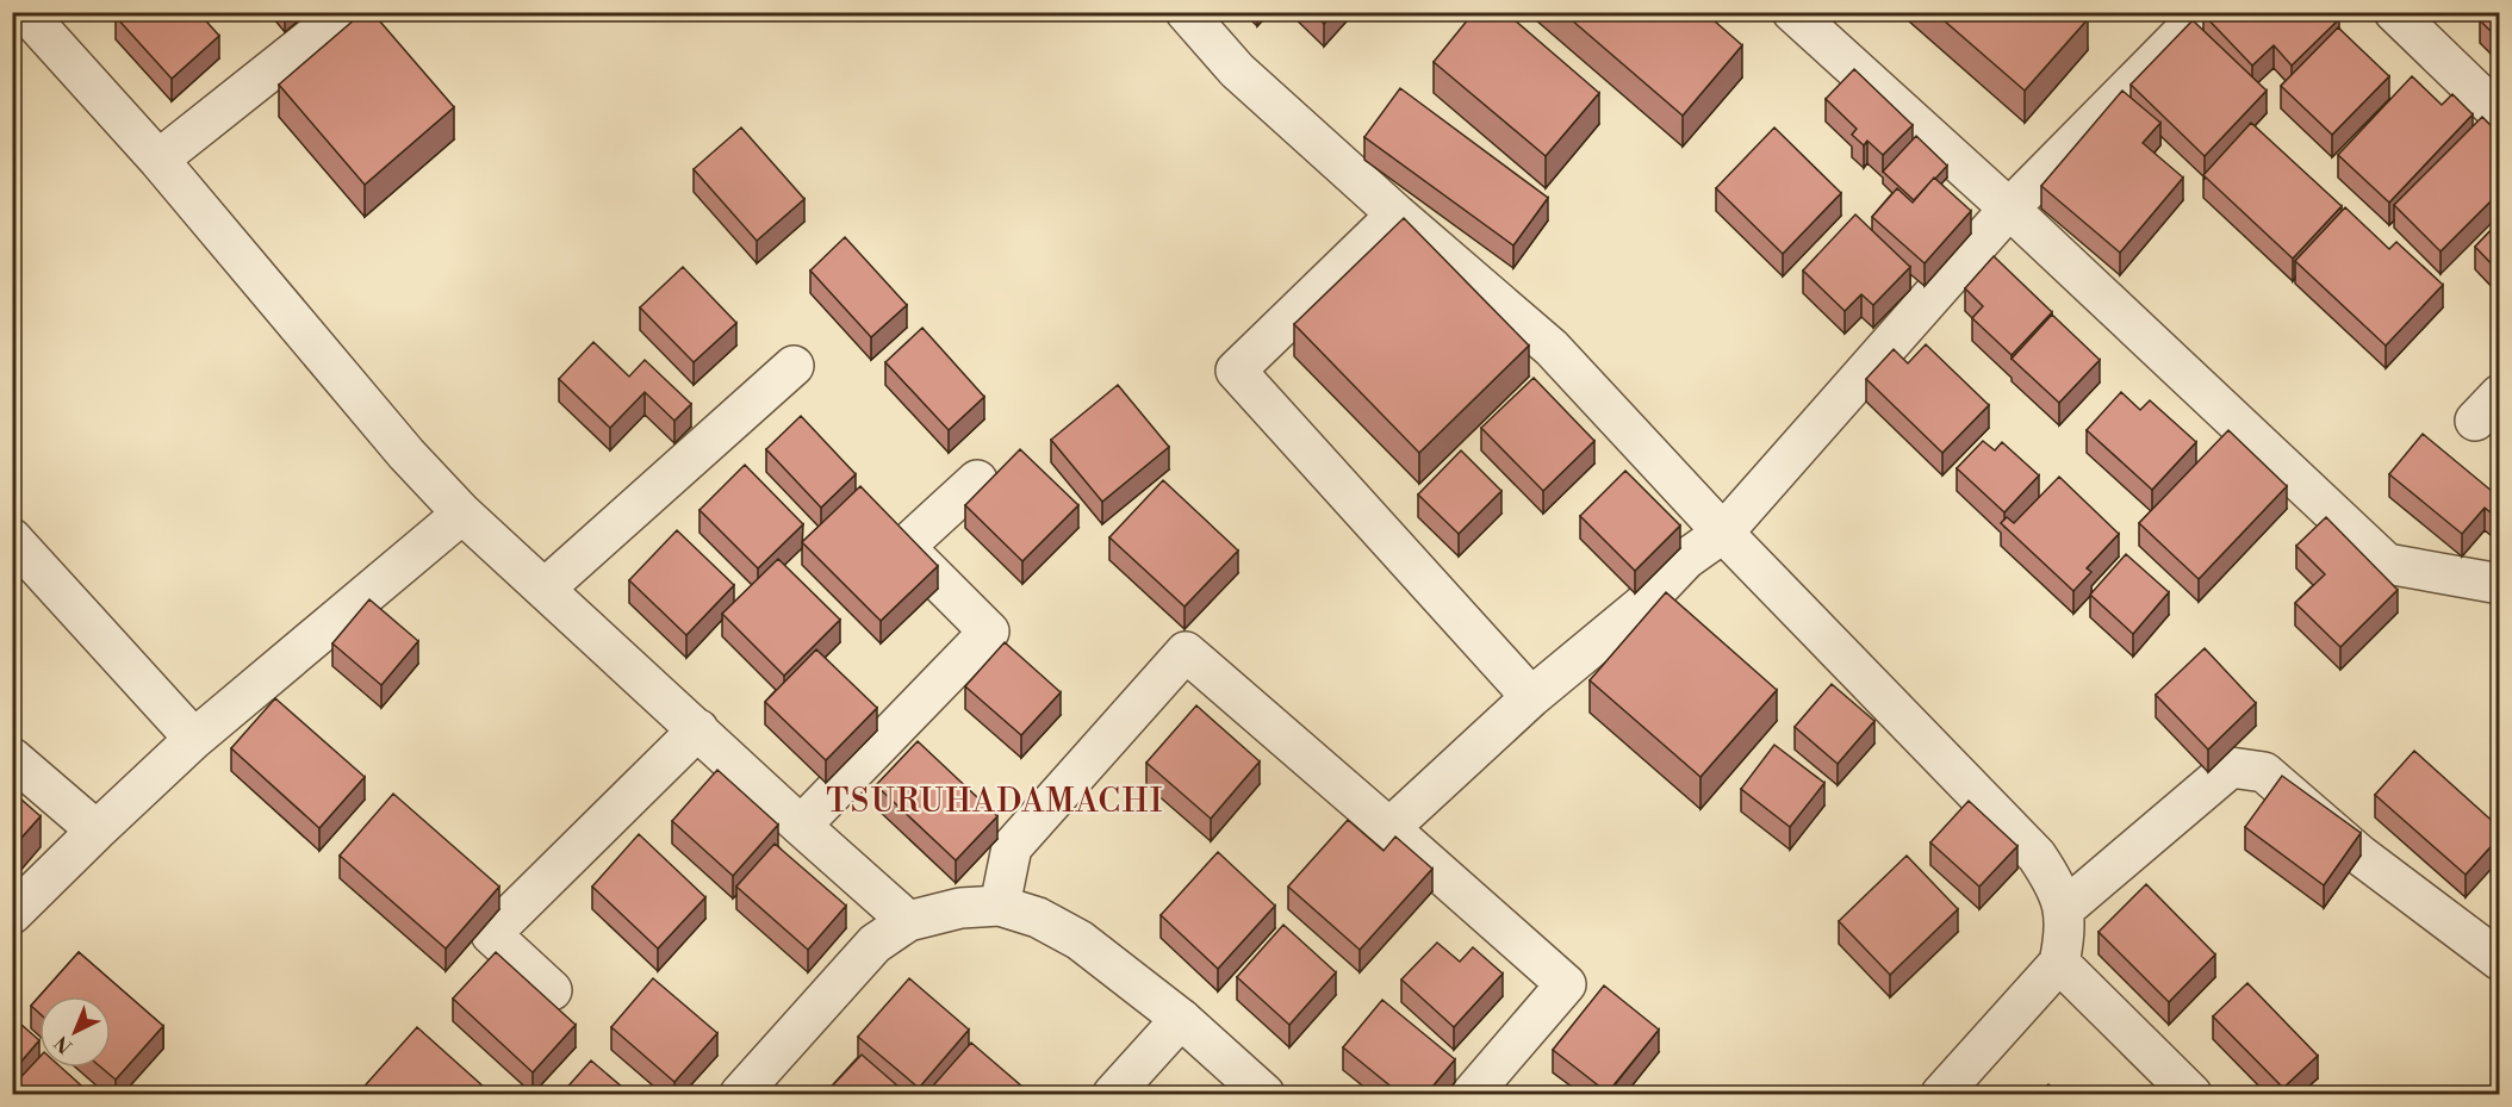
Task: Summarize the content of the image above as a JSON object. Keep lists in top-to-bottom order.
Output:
{
  "districts": ["TSURUHADAMACHI"],
  "north": "bottom left"
}
